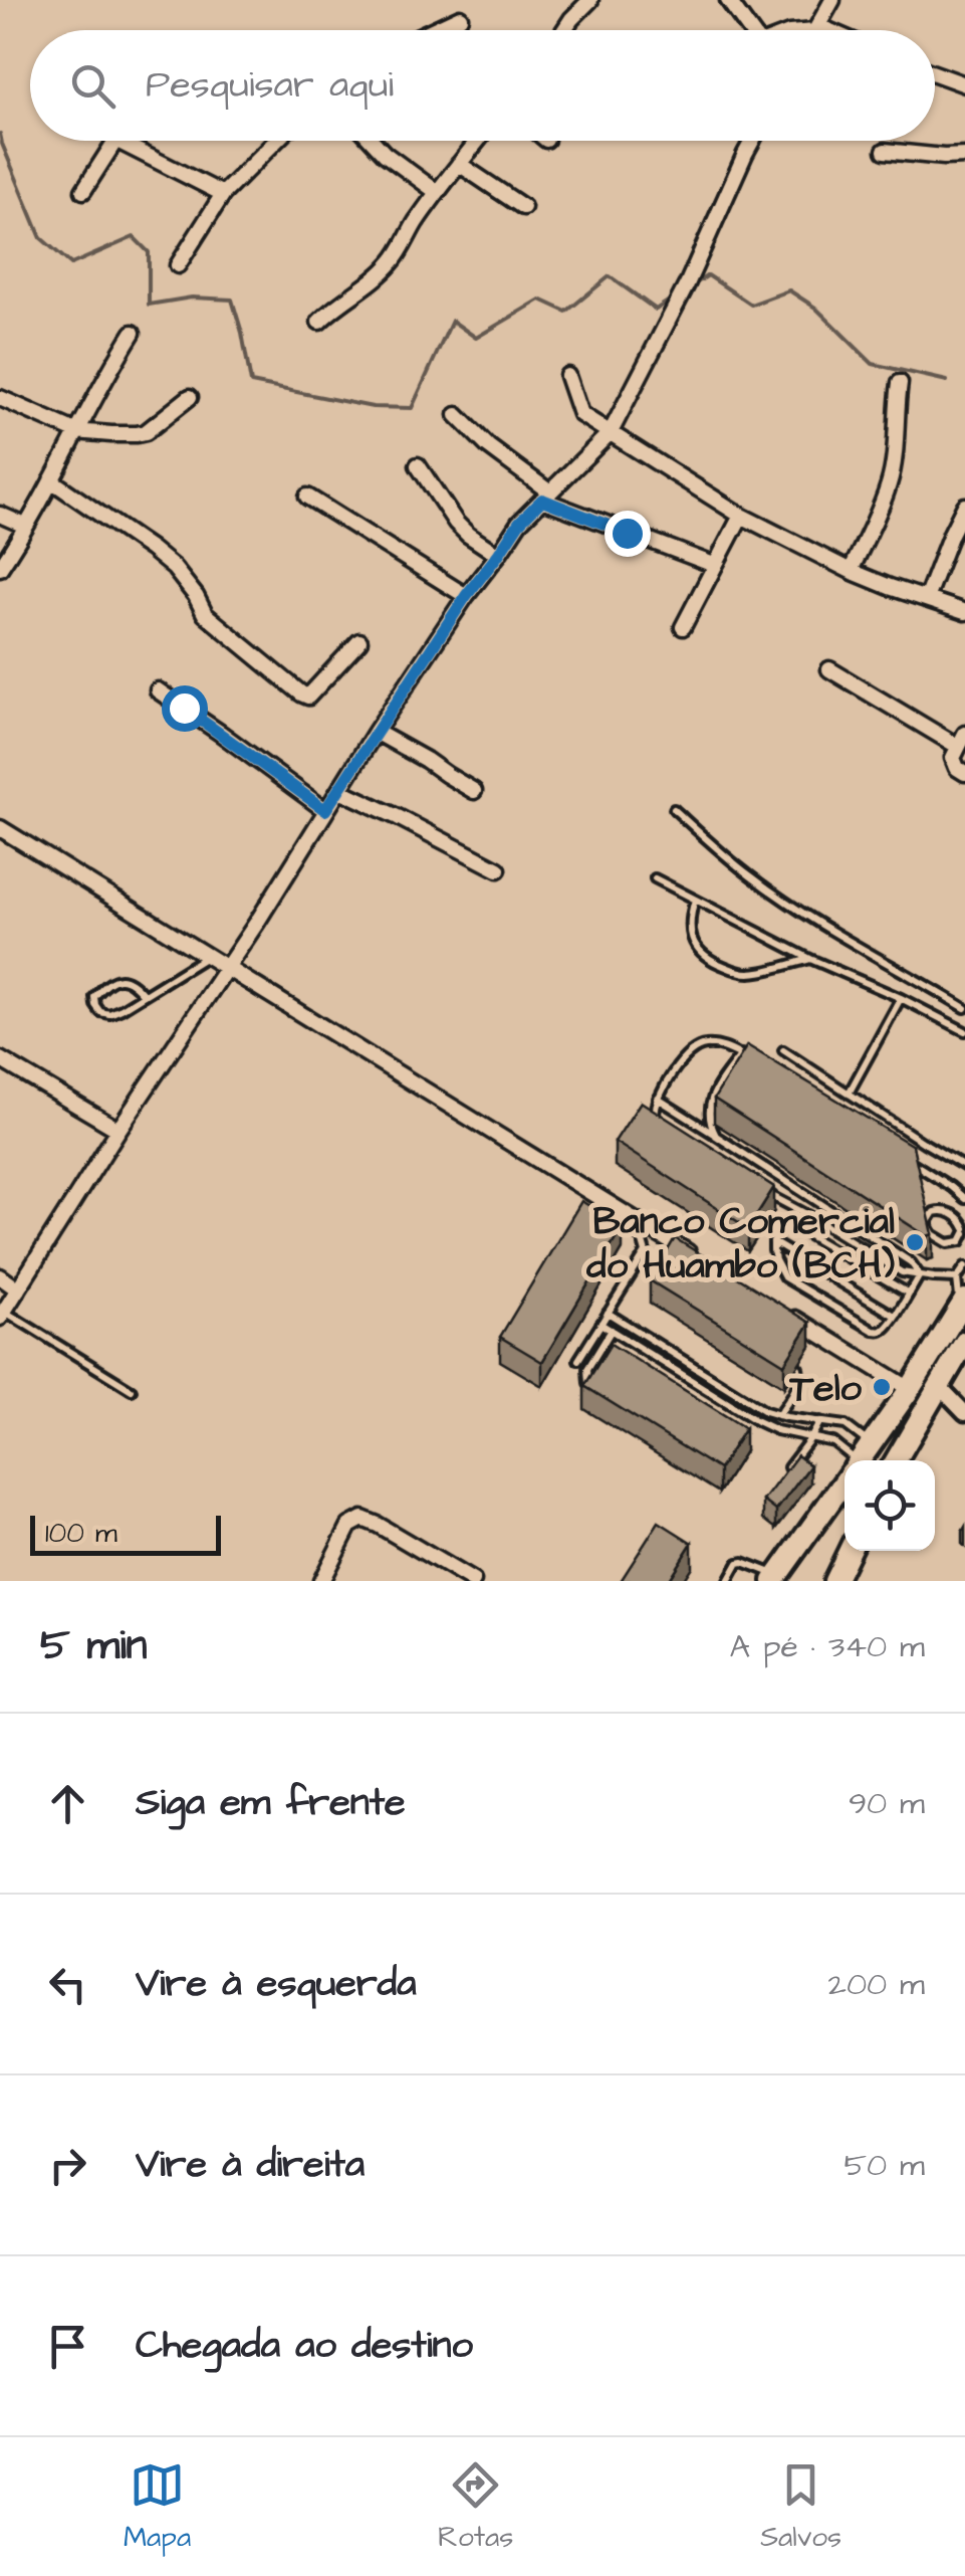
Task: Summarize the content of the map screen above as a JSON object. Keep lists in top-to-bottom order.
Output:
{
  "places": ["Banco Comercial do Huambo (BCH)", "Telo"],
  "scale_bar": "100 m",
  "page": {
    "search": "Pesquisar aqui",
    "scale": "100 m",
    "heading": ["5 min", "A pé · 340 m"],
    "list": [
      ["Siga em frente", "90 m"],
      ["Vire à esquerda", "200 m"],
      ["Vire à direita", "50 m"],
      "Chegada ao destino"
    ],
    "nav": ["Mapa", "Rotas", "Salvos"]
  }
}
